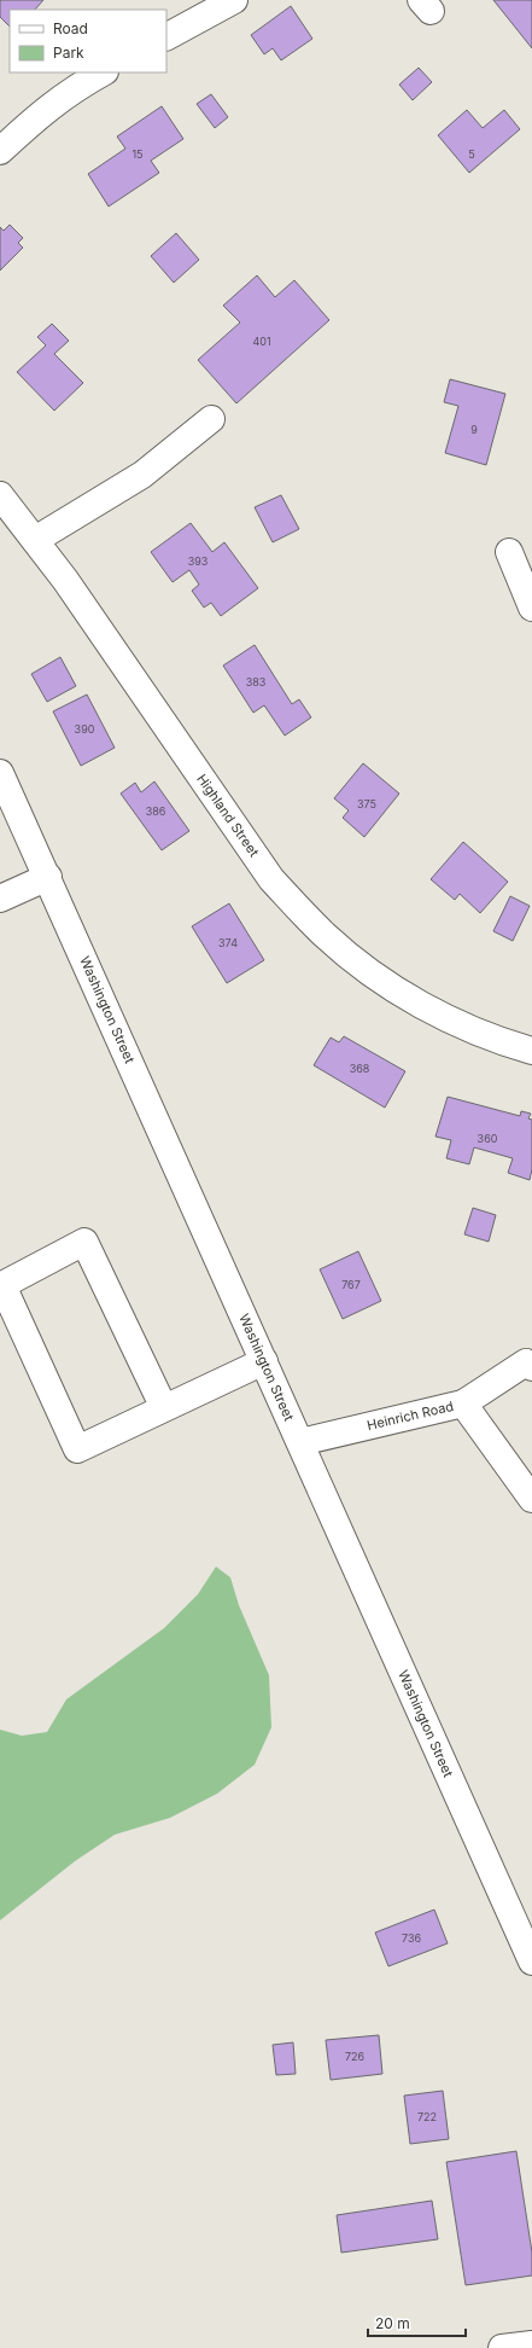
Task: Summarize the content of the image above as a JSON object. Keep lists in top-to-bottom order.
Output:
{
  "streets": {
    "main road": ["Highland Street", "Washington Street", "Heinrich Road"]
  },
  "crossings": [
    ["Washington Street", "Heinrich Road"]
  ],
  "house_numbers": [
    "15",
    "5",
    "401",
    "9",
    "393",
    "383",
    "390",
    "375",
    "386",
    "374",
    "368",
    "360",
    "767",
    "736",
    "726",
    "722"
  ],
  "legend": ["Road", "Park"],
  "scale_bar": "20 m"
}
